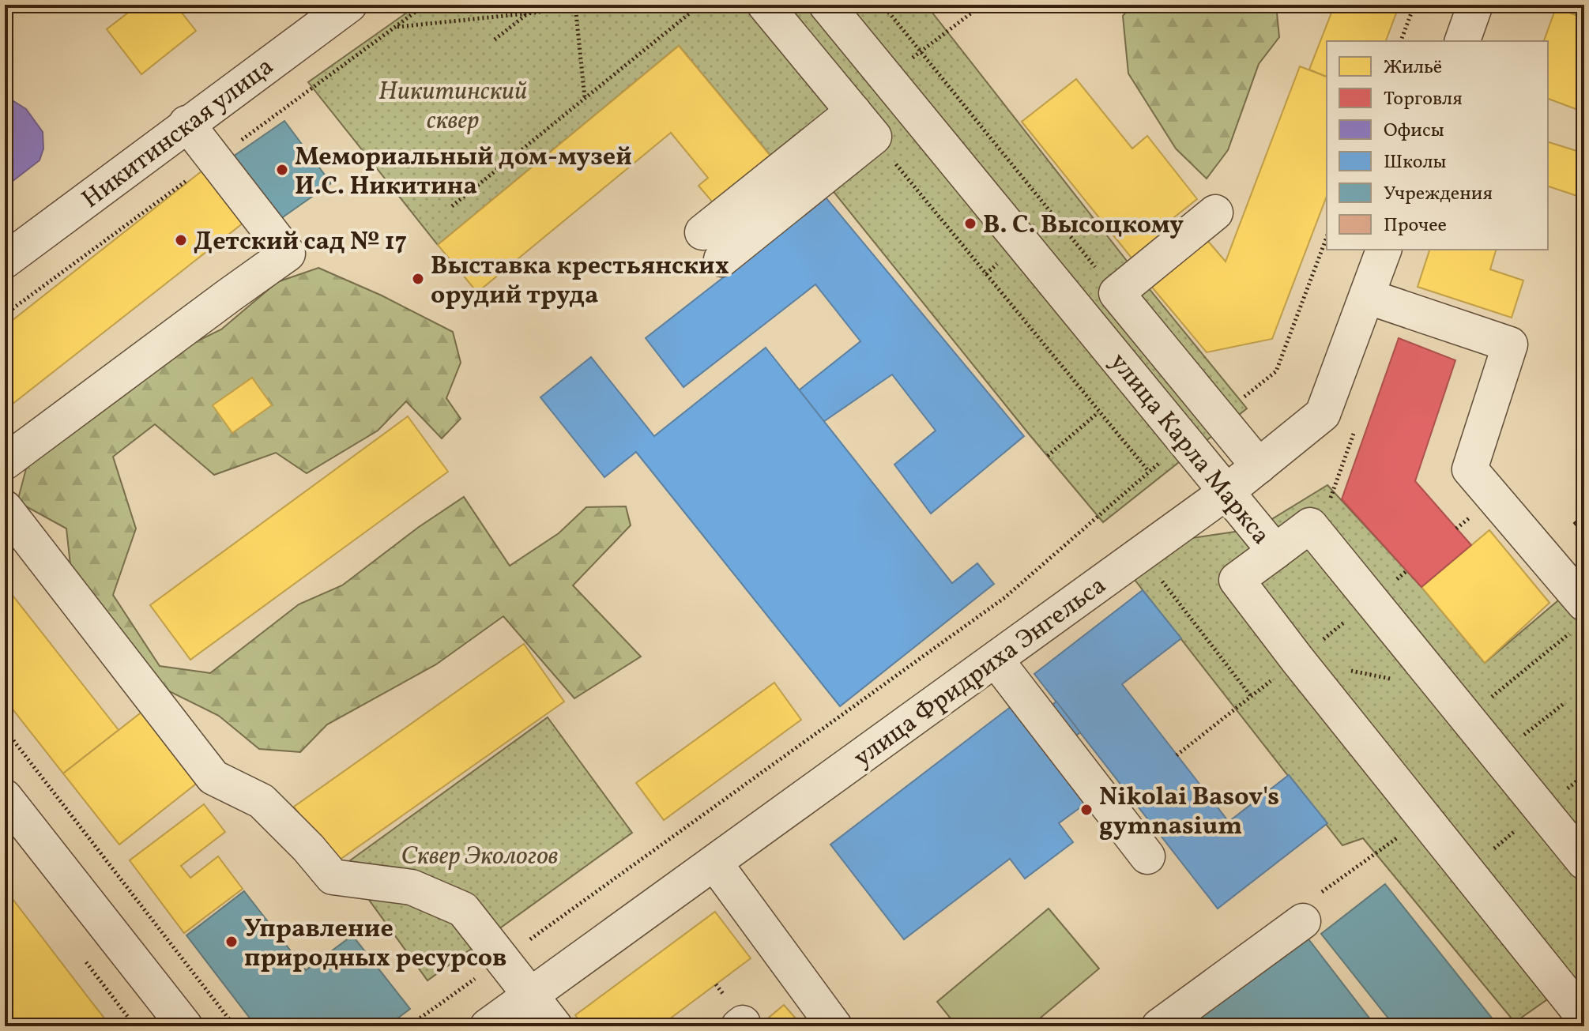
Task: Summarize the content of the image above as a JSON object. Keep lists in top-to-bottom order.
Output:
{
  "streets": {
    "street": ["Никитинская улица", "улица Карла Маркса", "улица Фридриха Энгельса"]
  },
  "crossings": [
    ["улица Карла Маркса", "улица Фридриха Энгельса"]
  ],
  "parks": ["Никитинский сквер", "Сквер Экологов"],
  "places": [
    "Мемориальный дом-музей И.С. Никитина",
    "В. С. Высоцкому",
    "Детский сад № 17",
    "Выставка крестьянских орудий труда",
    "Nikolai Basov's gymnasium",
    "Управление природных ресурсов"
  ],
  "legend": [
    "Жильё",
    "Торговля",
    "Офисы",
    "Школы",
    "Учреждения",
    "Прочее"
  ]
}
